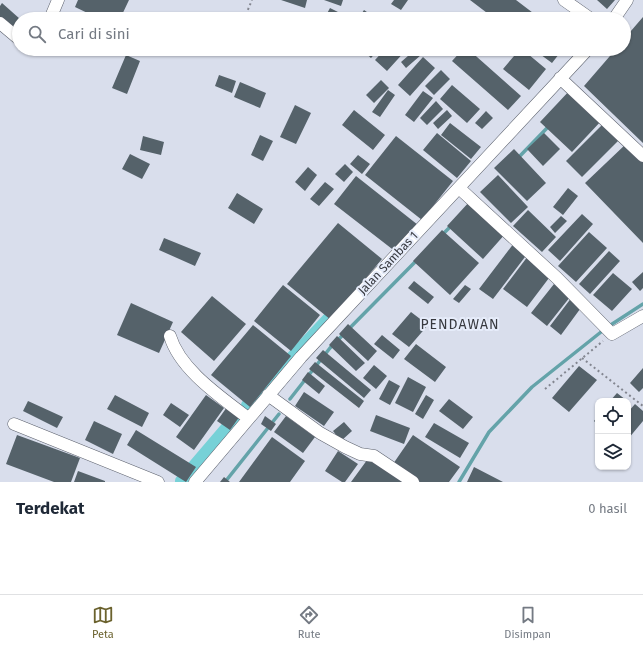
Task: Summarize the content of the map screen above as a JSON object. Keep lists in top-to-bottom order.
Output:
{
  "streets": {
    "street": ["Jalan Sambas 1"]
  },
  "districts": ["PENDAWAN"],
  "page": {
    "search": "Cari di sini",
    "heading": ["Terdekat", "0 hasil"],
    "nav": ["Peta", "Rute", "Disimpan"]
  }
}
